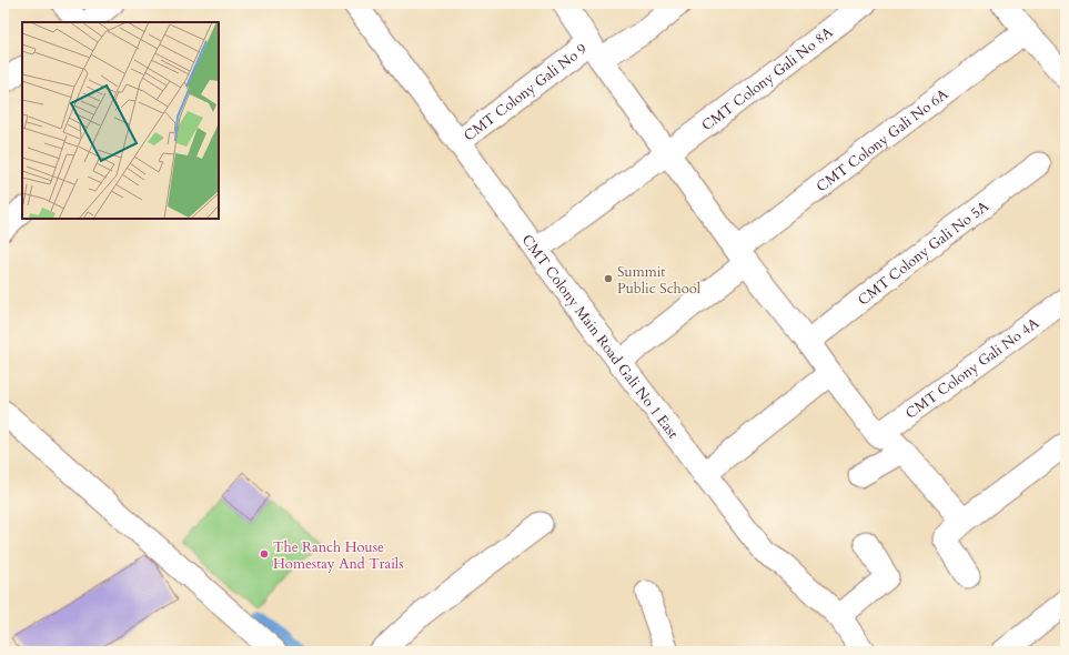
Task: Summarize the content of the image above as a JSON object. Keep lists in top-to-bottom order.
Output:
{
  "streets": {
    "street": [
      "CMT Colony Gali No 8A",
      "CMT Colony Gali No 9",
      "CMT Colony Gali No 6A",
      "CMT Colony Gali No 5A",
      "CMT Colony Main Road Gali No 1 East",
      "CMT Colony Gali No 4A"
    ]
  },
  "crossings": [
    ["CMT Colony Gali No 8A", "CMT Colony Main Road Gali No 1 East"],
    ["CMT Colony Gali No 9", "CMT Colony Main Road Gali No 1 East"],
    ["CMT Colony Gali No 6A", "CMT Colony Main Road Gali No 1 East"]
  ],
  "places": ["Summit Public School", "The Ranch House Homestay And Trails"]
}
